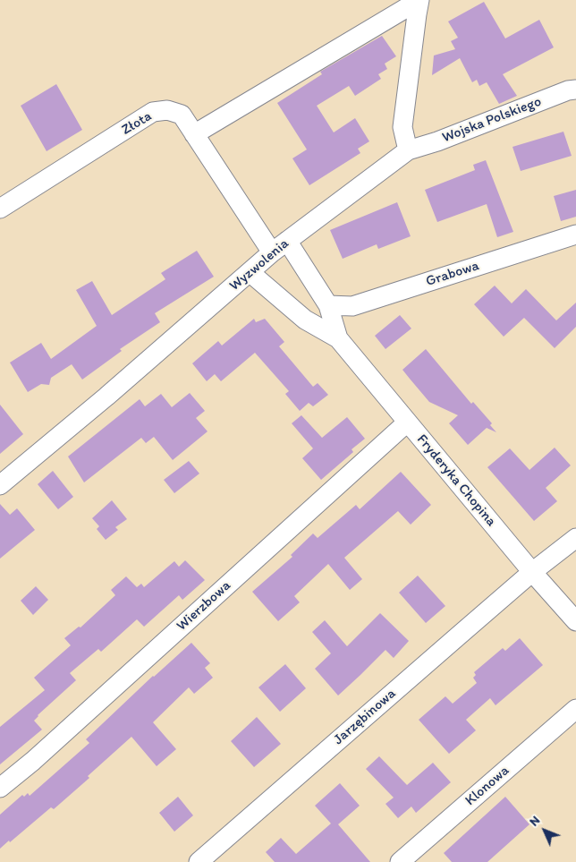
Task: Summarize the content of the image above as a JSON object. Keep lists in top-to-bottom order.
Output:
{
  "streets": {
    "street": [
      "Wojska Polskiego",
      "Złota",
      "Wyzwolenia",
      "Grabowa",
      "Fryderyka Chopina",
      "Wierzbowa",
      "Jarzębinowa",
      "Klonowa"
    ]
  },
  "crossings": [
    ["Wojska Polskiego", "Wyzwolenia"],
    ["Złota", "Wyzwolenia"],
    ["Wyzwolenia", "Fryderyka Chopina"],
    ["Grabowa", "Fryderyka Chopina"],
    ["Fryderyka Chopina", "Wierzbowa"],
    ["Fryderyka Chopina", "Jarzębinowa"]
  ],
  "north": "top left"
}
